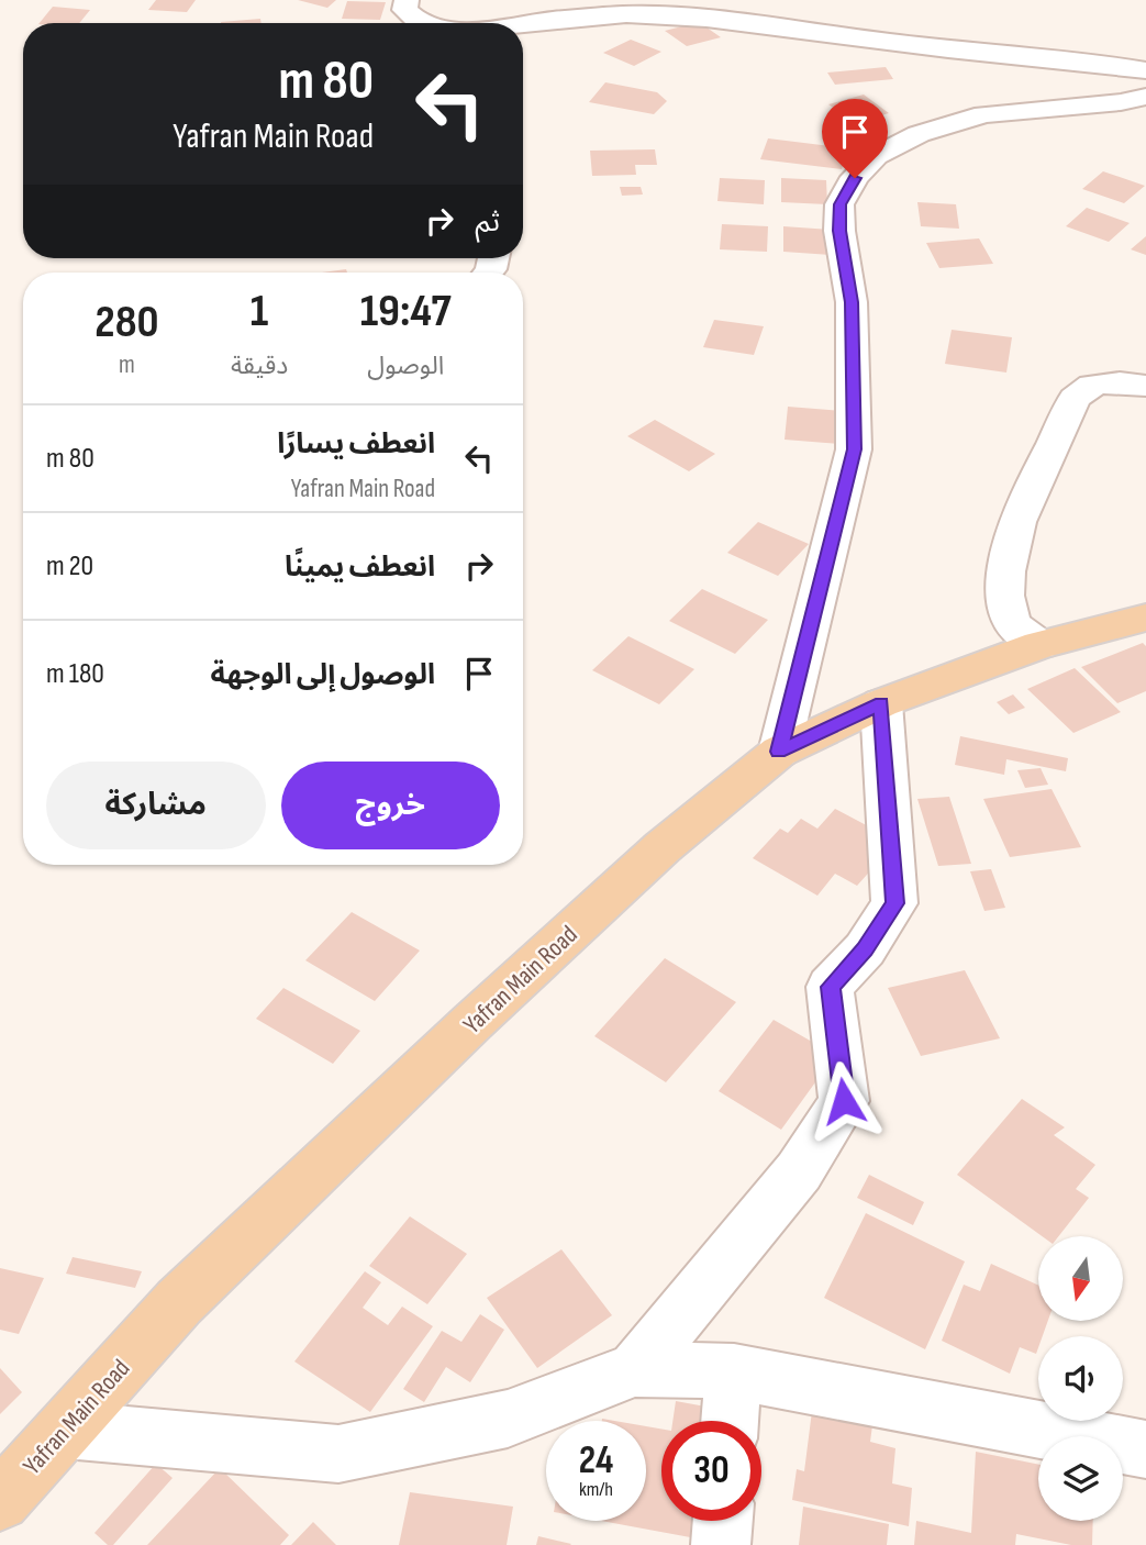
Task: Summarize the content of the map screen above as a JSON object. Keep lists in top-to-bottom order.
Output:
{
  "streets": {
    "main road": ["Yafran Main Road"]
  },
  "north": "bottom",
  "page": {
    "turn": ["80 m", "Yafran Main Road"],
    "then": "ثم",
    "eta": [
      "19:47",
      "الوصول",
      "1",
      "دقيقة",
      "280",
      "m"
    ],
    "list": [
      {
        "name": "انعطف يسارًا",
        "note": "Yafran Main Road",
        "value": "80 m"
      },
      {
        "name": "انعطف يمينًا",
        "value": "20 m"
      },
      {
        "name": "الوصول إلى الوجهة",
        "value": "180 m"
      }
    ],
    "buttons": ["خروج", "مشاركة"],
    "speed": "24 km/h",
    "limit": "30"
  }
}
